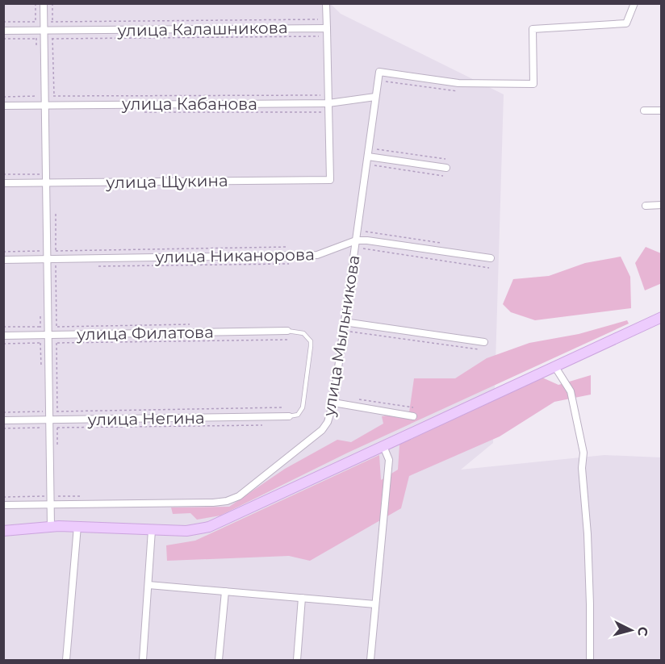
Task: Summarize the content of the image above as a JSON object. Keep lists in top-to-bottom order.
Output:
{
  "streets": {
    "street": [
      "улица Калашникова",
      "улица Кабанова",
      "улица Щукина",
      "улица Никанорова",
      "улица Филатова",
      "улица Мыльникова",
      "улица Негина"
    ]
  },
  "crossings": [
    ["улица Кабанова", "улица Мыльникова"],
    ["улица Никанорова", "улица Мыльникова"]
  ],
  "north": "right"
}
